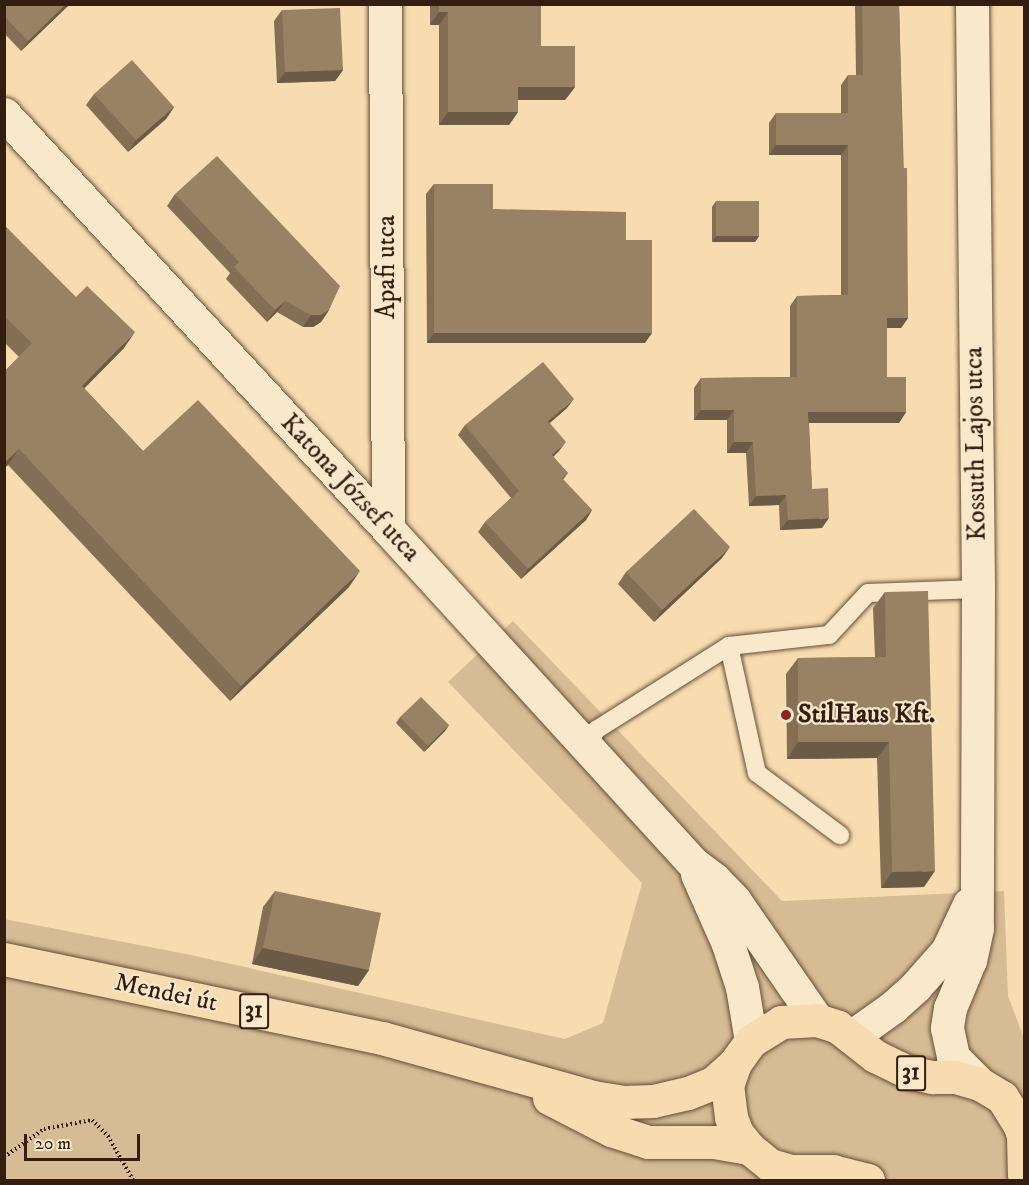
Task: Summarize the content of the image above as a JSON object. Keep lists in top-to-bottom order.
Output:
{
  "streets": {
    "main road": ["Mendei út", "31"],
    "street": ["Apafi utca", "Kossuth Lajos utca", "Katona József utca"]
  },
  "crossings": [
    ["Apafi utca", "Katona József utca"],
    ["Kossuth Lajos utca", "31"],
    ["Katona József utca", "31"],
    ["Mendei út", "31"]
  ],
  "places": ["StilHaus Kft."],
  "scale_bar": "20 m"
}
